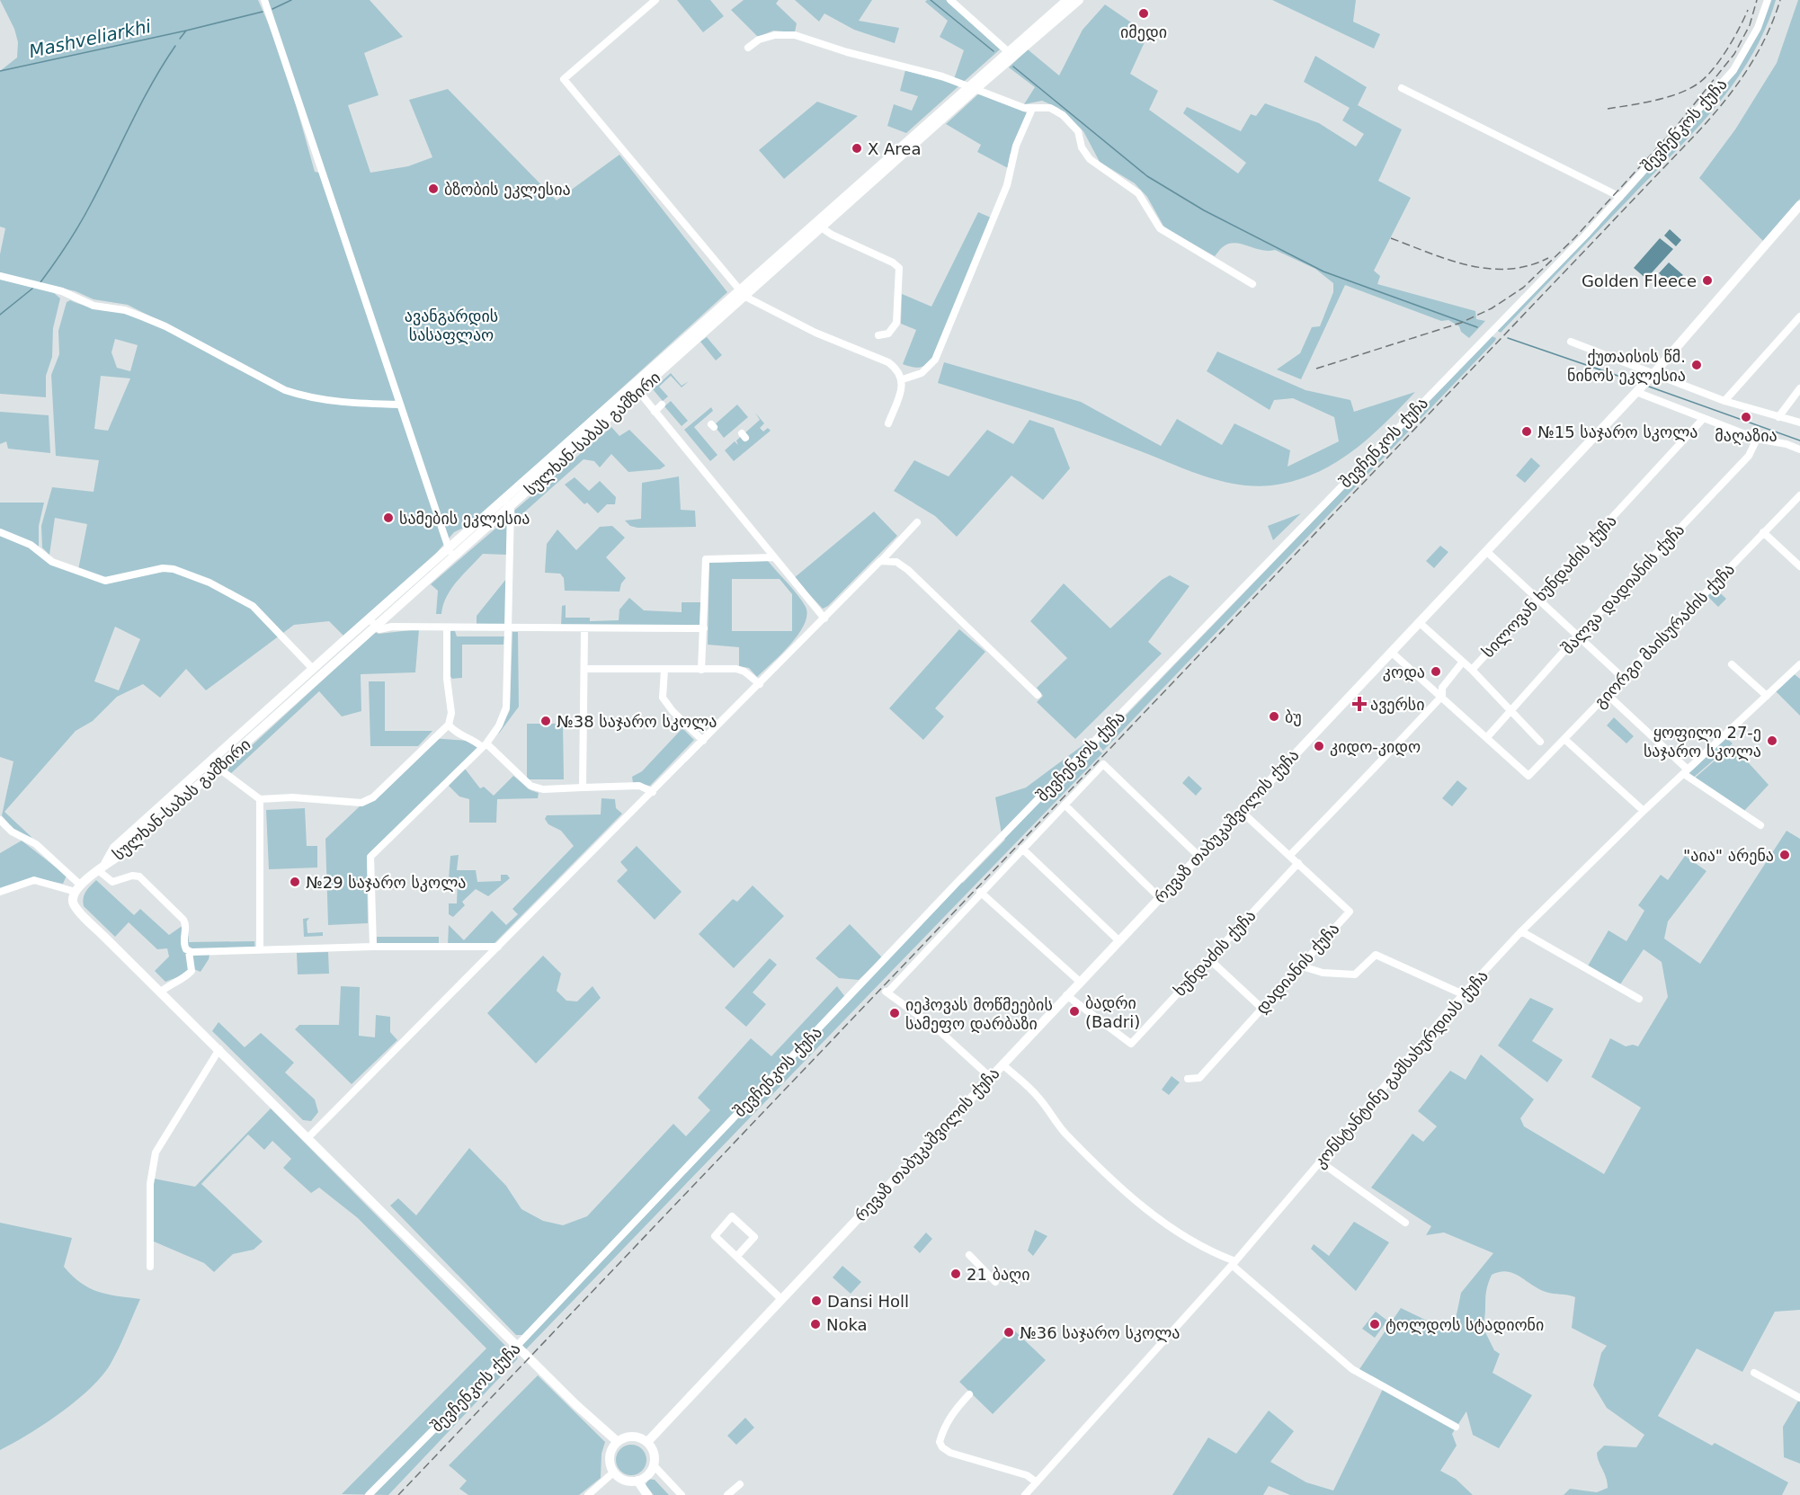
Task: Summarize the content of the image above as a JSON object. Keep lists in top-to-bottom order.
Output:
{
  "streets": {
    "main road": ["სულხან-საბას გამზირი", "რევაზ თაბუკაშვილის ქუჩა"],
    "street": [
      "შევჩენკოს ქუჩა",
      "სილოვან ხუნდაძის ქუჩა",
      "შალვა დადიანის ქუჩა",
      "გიორგი მაისურაძის ქუჩა",
      "ხუნდაძის ქუჩა",
      "დადიანის ქუჩა",
      "კონსტანტინე გამსახურდიას ქუჩა"
    ]
  },
  "crossings": [
    ["სილოვან ხუნდაძის ქუჩა", "დადიანის ქუჩა"],
    ["შალვა დადიანის ქუჩა", "გიორგი მაისურაძის ქუჩა"],
    ["რევაზ თაბუკაშვილის ქუჩა", "ხუნდაძის ქუჩა"],
    ["რევაზ თაბუკაშვილის ქუჩა", "დადიანის ქუჩა"],
    ["ხუნდაძის ქუჩა", "დადიანის ქუჩა"]
  ],
  "water": ["Mashveliarkhi"],
  "parks": ["ავანგარდის სასაფლაო"],
  "places": {
    "other": [
      "იმედი",
      "X Area",
      "ბზობის ეკლესია",
      "Golden Fleece",
      "ქუთაისის წმ. ნინოს ეკლესია",
      "მაღაზია",
      "№15 საჯარო სკოლა",
      "სამების ეკლესია",
      "კოდა",
      "ბუ",
      "№38 საჯარო სკოლა",
      "ყოფილი 27-ე საჯარო სკოლა",
      "კიდო-კიდო",
      "\"აია\" არენა",
      "№29 საჯარო სკოლა",
      "ბადრი (Badri)",
      "იეჰოვას მოწმეების სამეფო დარბაზი",
      "21 ბაღი",
      "Dansi Holl",
      "Noka",
      "ტოლდოს სტადიონი",
      "№36 საჯარო სკოლა"
    ],
    "health": ["ავერსი"]
  }
}
